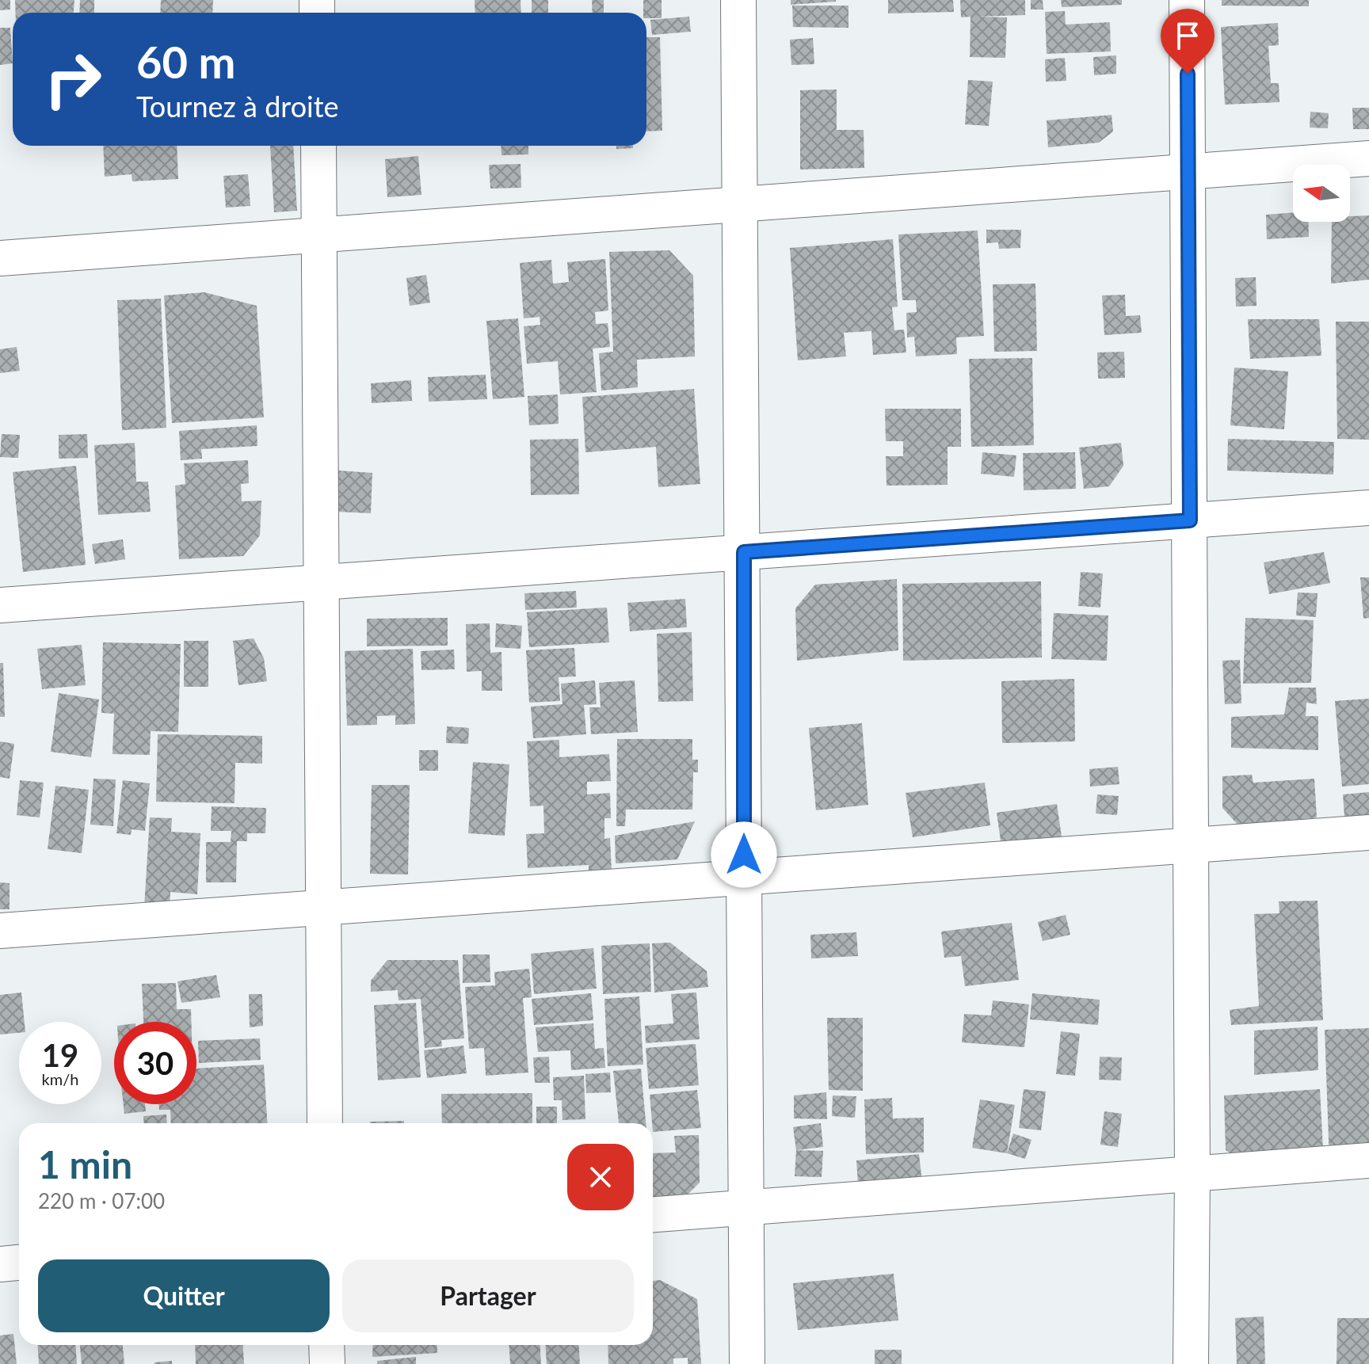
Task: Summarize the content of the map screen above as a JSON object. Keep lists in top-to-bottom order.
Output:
{
  "north": "left",
  "page": {
    "turn": ["60 m", "Tournez à droite"],
    "speed": "19 km/h",
    "limit": "30",
    "heading": ["1 min", "220 m · 07:00"],
    "buttons": ["Quitter", "Partager"]
  }
}
